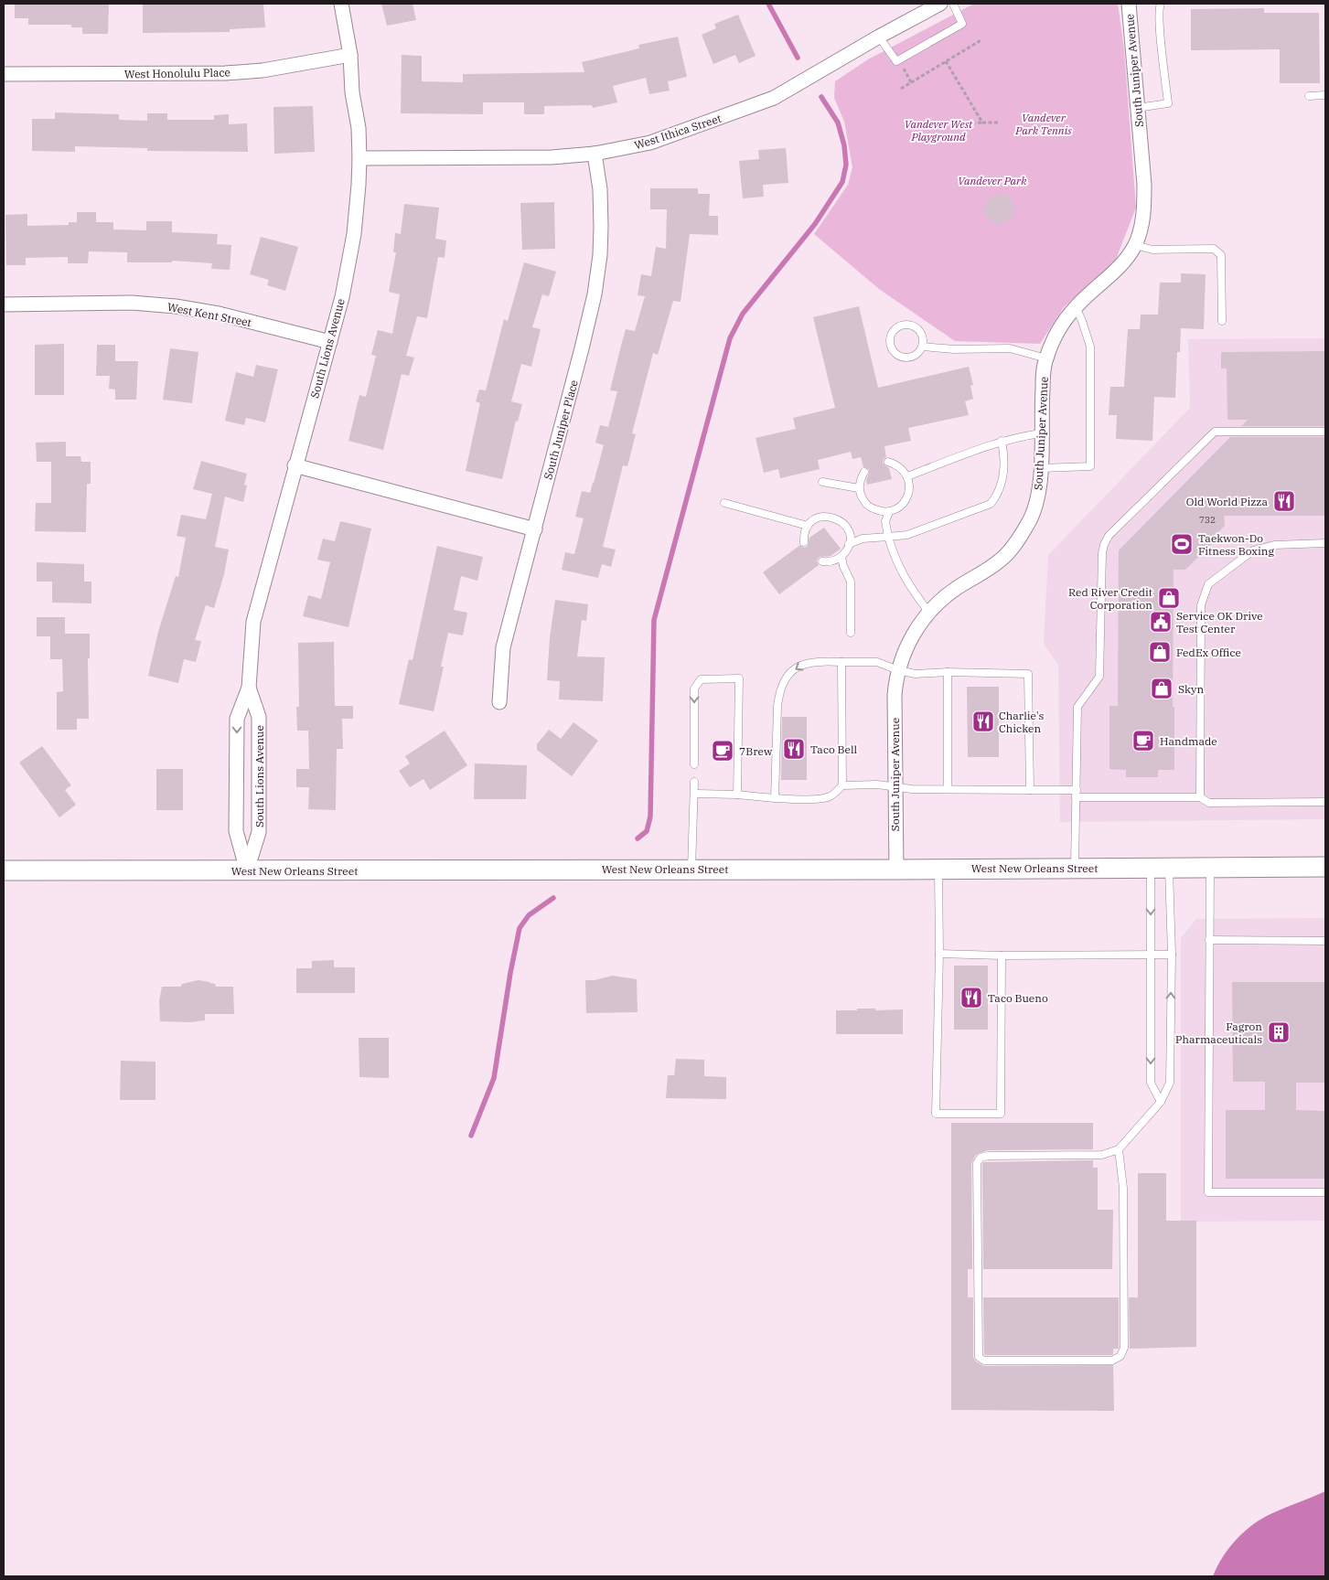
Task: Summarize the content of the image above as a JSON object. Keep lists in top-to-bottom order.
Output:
{
  "streets": {
    "main road": ["West New Orleans Street"],
    "street": [
      "South Juniper Avenue",
      "West Honolulu Place",
      "West Ithica Street",
      "West Kent Street",
      "South Lions Avenue",
      "South Juniper Place"
    ]
  },
  "crossings": [
    ["South Juniper Avenue", "West New Orleans Street"],
    ["West Honolulu Place", "South Lions Avenue"],
    ["West Ithica Street", "South Lions Avenue"],
    ["West Ithica Street", "South Juniper Place"],
    ["West Kent Street", "South Lions Avenue"],
    ["South Lions Avenue", "West New Orleans Street"]
  ],
  "parks": ["Vandever Park Tennis", "Vandever West Playground", "Vandever Park"],
  "places": {
    "restaurant": [
      "Old World Pizza",
      "Charlie's Chicken",
      "Taco Bell",
      "Taco Bueno"
    ],
    "sports": ["Taekwon-Do Fitness Boxing"],
    "shop": ["Red River Credit Corporation", "FedEx Office", "Skyn"],
    "public building": ["Service OK Drive Test Center"],
    "cafe": ["Handmade", "7Brew"],
    "building": ["Fagron Pharmaceuticals"]
  },
  "house_numbers": ["732"]
}
